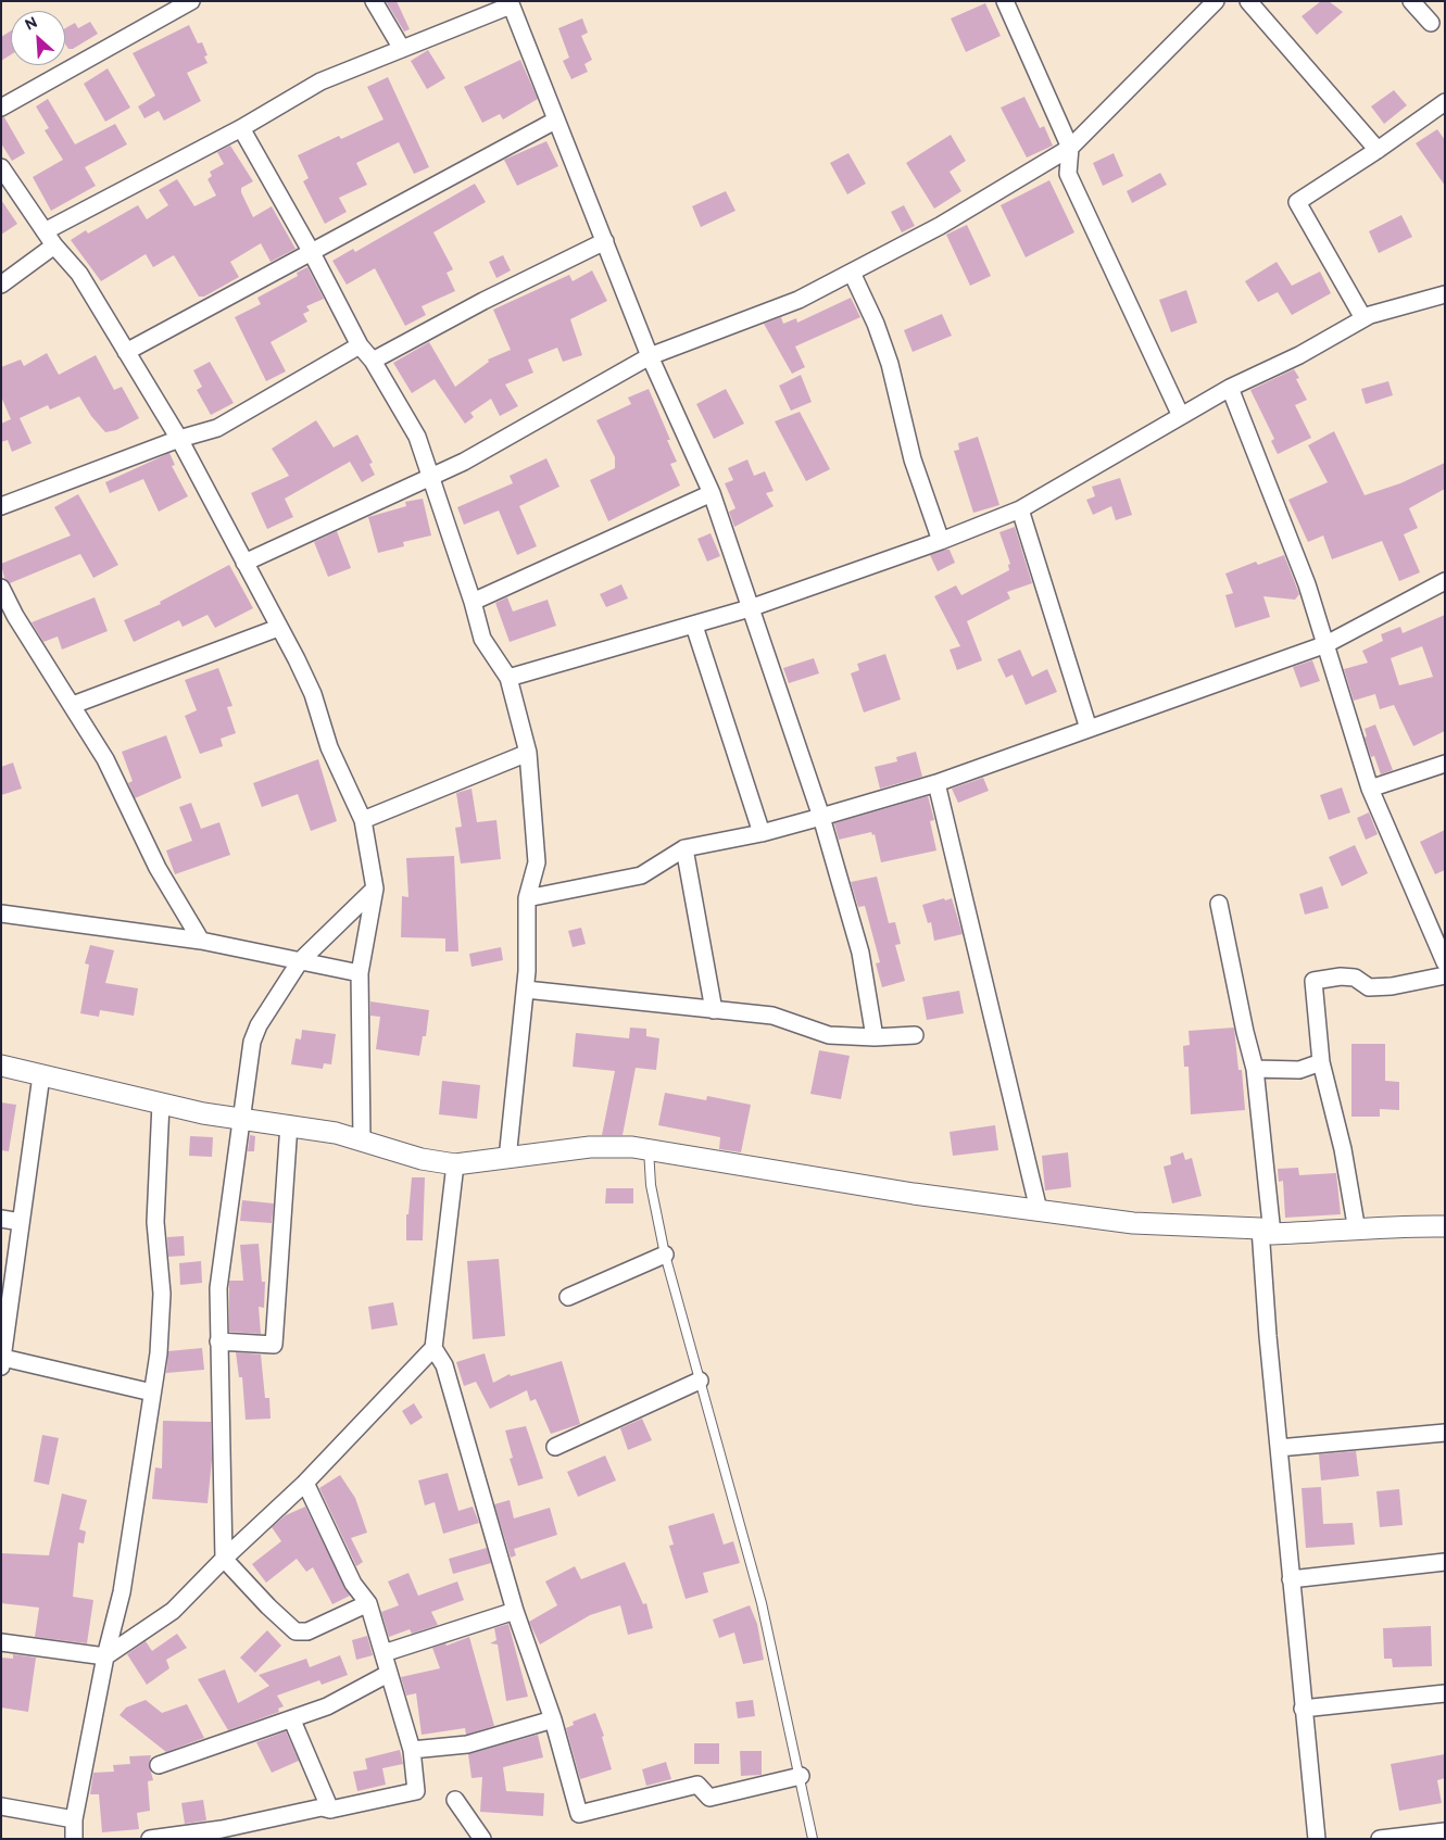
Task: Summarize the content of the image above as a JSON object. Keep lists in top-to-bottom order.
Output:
{
  "north": "top left"
}
